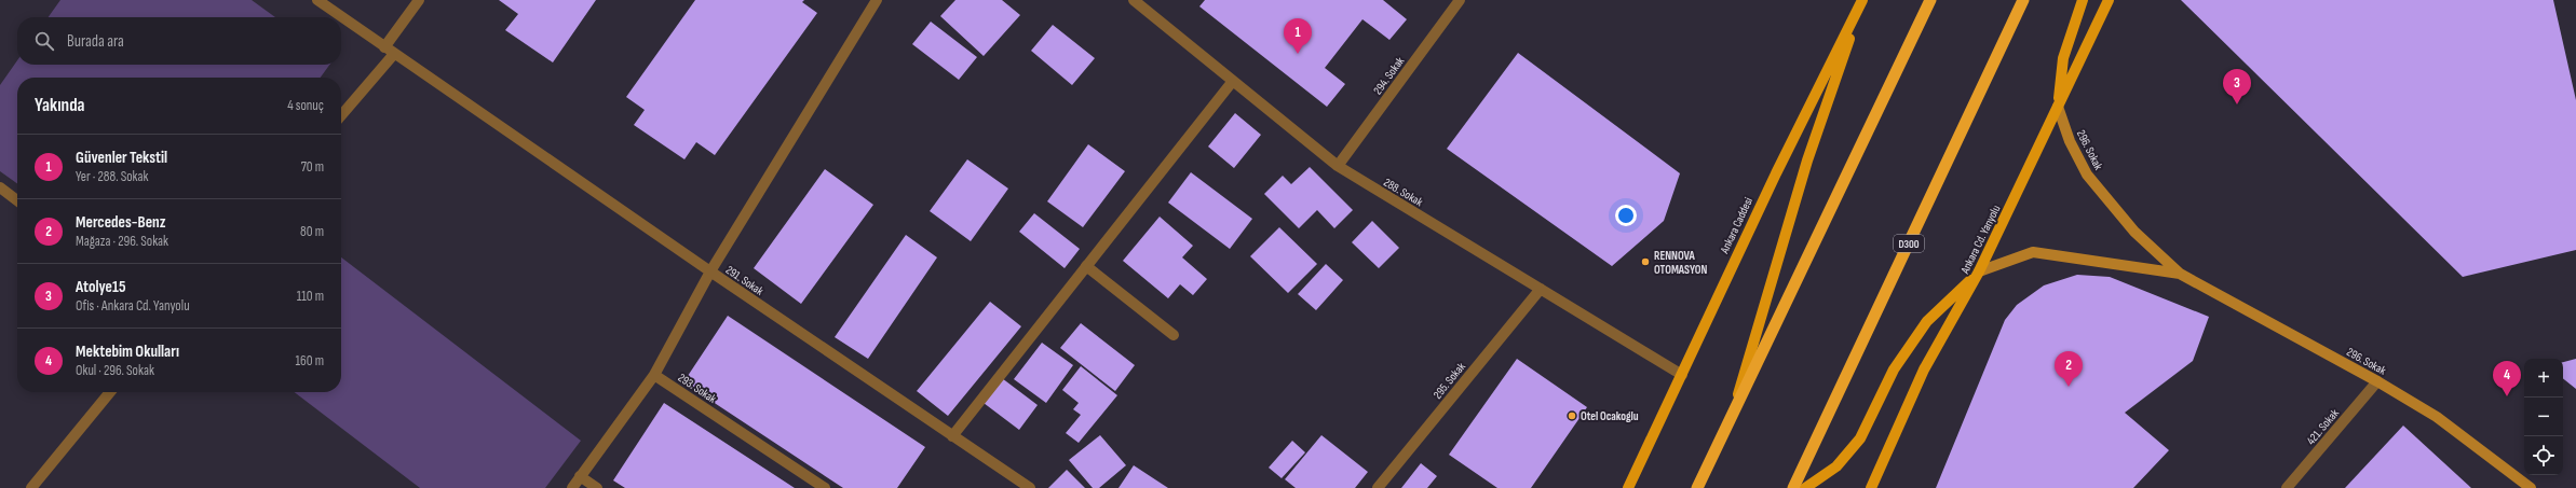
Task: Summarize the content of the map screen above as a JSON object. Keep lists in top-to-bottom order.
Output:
{
  "streets": {
    "highway": ["D300"],
    "main road": ["296. Sokak", "Ankara Caddesi", "Ankara Cd. Yanyolu"],
    "street": [
      "294. Sokak",
      "288. Sokak",
      "291. Sokak",
      "295. Sokak",
      "293. Sokak",
      "421. Sokak"
    ]
  },
  "crossings": [
    ["294. Sokak", "288. Sokak"],
    ["296. Sokak", "Ankara Cd. Yanyolu"],
    ["296. Sokak", "421. Sokak"],
    ["288. Sokak", "Ankara Caddesi"],
    ["288. Sokak", "295. Sokak"]
  ],
  "places": ["RENNOVA OTOMASYON", "Otel Ocakoglu"],
  "page": {
    "search": "Burada ara",
    "pins": [
      "1",
      "3",
      "2",
      "4"
    ],
    "heading": ["Yakında", "4 sonuç"],
    "list": [
      {
        "mark": "1",
        "name": "Güvenler Tekstil",
        "note": "Yer · 288. Sokak",
        "value": "70 m"
      },
      {
        "mark": "2",
        "name": "Mercedes-Benz",
        "note": "Mağaza · 296. Sokak",
        "value": "80 m"
      },
      {
        "mark": "3",
        "name": "Atolye15",
        "note": "Ofis · Ankara Cd. Yanyolu",
        "value": "110 m"
      },
      {
        "mark": "4",
        "name": "Mektebim Okulları",
        "note": "Okul · 296. Sokak",
        "value": "160 m"
      }
    ],
    "map_buttons": ["+", "−"]
  }
}
